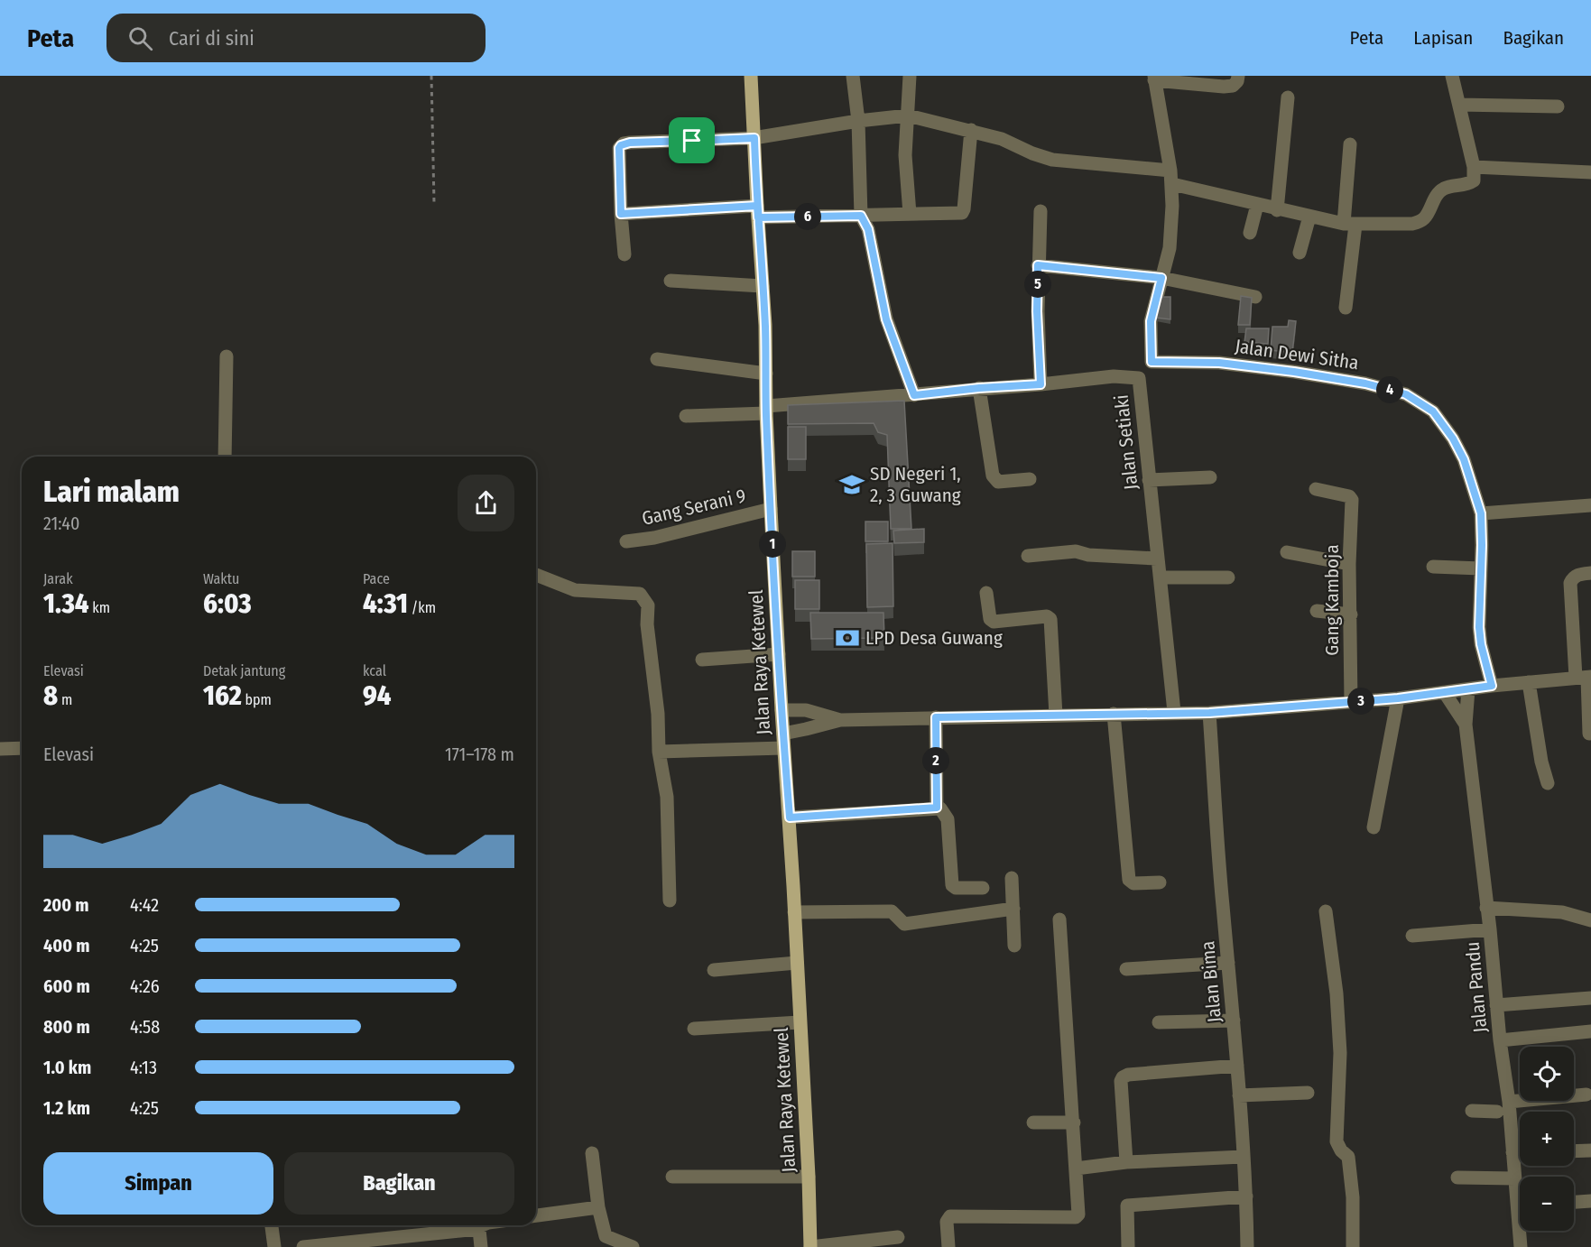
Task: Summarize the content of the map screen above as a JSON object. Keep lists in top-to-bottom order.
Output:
{
  "streets": {
    "main road": ["Jalan Raya Ketewel"],
    "street": [
      "Jalan Dewi Sitha",
      "Jalan Setiaki",
      "Gang Serani 9",
      "Gang Kamboja",
      "Jalan Bima",
      "Jalan Pandu"
    ]
  },
  "crossings": [
    ["Jalan Setiaki", "Jalan Raya Ketewel"],
    ["Gang Serani 9", "Jalan Raya Ketewel"]
  ],
  "places": {
    "school or university": ["SD Negeri 1, 2, 3 Guwang"],
    "bank": ["LPD Desa Guwang"]
  },
  "page": {
    "header": "Peta",
    "search": "Cari di sini",
    "nav": ["Peta", "Lapisan", "Bagikan"],
    "pins": [
      "6",
      "5",
      "4",
      "1",
      "3",
      "2"
    ],
    "heading": ["Lari malam", "21:40"],
    "stats": [
      ["Jarak", "1.34 km"],
      ["Waktu", "6:03"],
      ["Pace", "4:31 /km"],
      ["Elevasi", "8 m"],
      ["Detak jantung", "162 bpm"],
      ["kcal", "94"]
    ],
    "chart": ["Elevasi", "171–178 m"],
    "list": [
      {
        "name": "200 m",
        "note": "4:42"
      },
      {
        "name": "400 m",
        "note": "4:25"
      },
      {
        "name": "600 m",
        "note": "4:26"
      },
      {
        "name": "800 m",
        "note": "4:58"
      },
      {
        "name": "1.0 km",
        "note": "4:13"
      },
      {
        "name": "1.2 km",
        "note": "4:25"
      }
    ],
    "map_buttons": ["+", "−"],
    "buttons": ["Simpan", "Bagikan"]
  }
}
